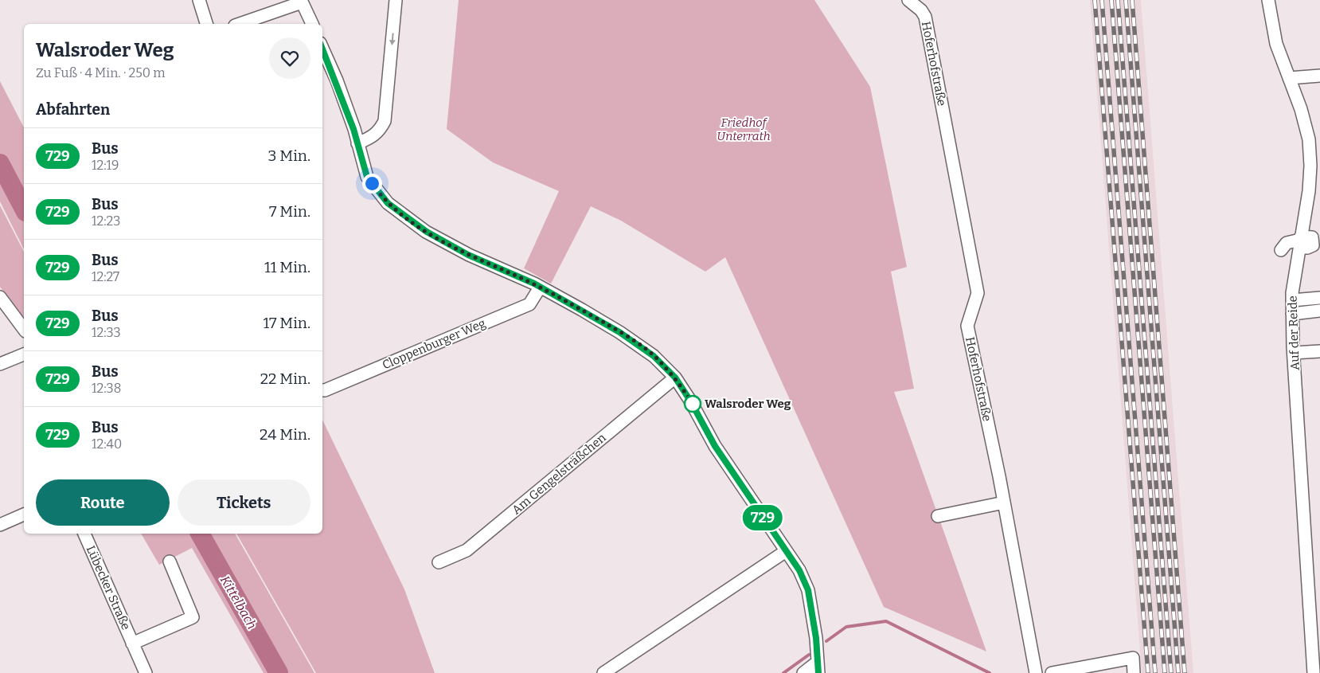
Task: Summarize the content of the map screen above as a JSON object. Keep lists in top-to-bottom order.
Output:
{
  "streets": {
    "street": [
      "Hoferhofstraße",
      "Auf der Reide",
      "Cloppenburger Weg",
      "Am Gengelsträßchen",
      "Lübecker Straße"
    ]
  },
  "water": ["Kittelbach"],
  "parks": ["Friedhof Unterrath"],
  "places": ["Walsroder Weg"],
  "lines": ["bus line 729"],
  "page": {
    "on_map": "729",
    "heading": [
      ["Walsroder Weg", "Zu Fuß · 4 Min. · 250 m"],
      "Abfahrten"
    ],
    "list": [
      {
        "mark": "729",
        "name": "Bus",
        "note": "12:19",
        "value": "3 Min."
      },
      {
        "mark": "729",
        "name": "Bus",
        "note": "12:23",
        "value": "7 Min."
      },
      {
        "mark": "729",
        "name": "Bus",
        "note": "12:27",
        "value": "11 Min."
      },
      {
        "mark": "729",
        "name": "Bus",
        "note": "12:33",
        "value": "17 Min."
      },
      {
        "mark": "729",
        "name": "Bus",
        "note": "12:38",
        "value": "22 Min."
      },
      {
        "mark": "729",
        "name": "Bus",
        "note": "12:40",
        "value": "24 Min."
      }
    ],
    "buttons": ["Route", "Tickets"]
  }
}
